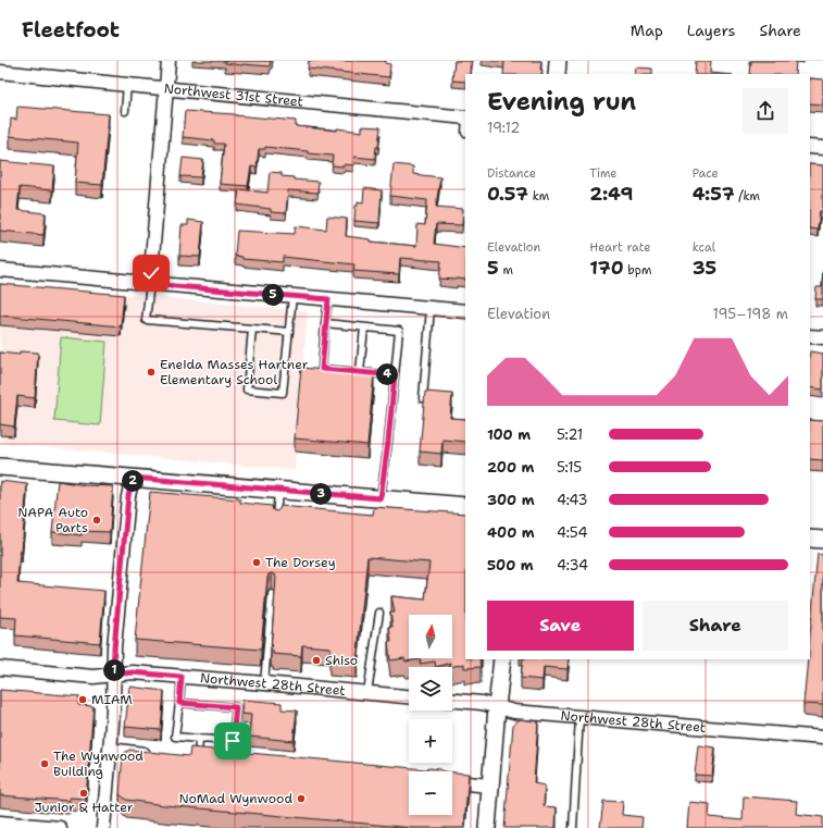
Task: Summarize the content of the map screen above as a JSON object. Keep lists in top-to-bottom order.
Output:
{
  "streets": {
    "street": ["Northwest 31st Street", "Northwest 28th Street"]
  },
  "places": [
    "Eneida Masses Hartner Elementary School",
    "NAPA Auto Parts",
    "The Dorsey",
    "Shiso",
    "MIAM",
    "The Wynwood Building",
    "Junior & Hatter",
    "NoMad Wynwood"
  ],
  "north": "top",
  "page": {
    "header": "Fleetfoot",
    "nav": ["Map", "Layers", "Share"],
    "heading": ["Evening run", "19:12"],
    "stats": [
      ["Distance", "0.57 km"],
      ["Time", "2:49"],
      ["Pace", "4:57 /km"],
      ["Elevation", "5 m"],
      ["Heart rate", "170 bpm"],
      ["kcal", "35"]
    ],
    "pins": [
      "5",
      "4",
      "2",
      "3",
      "1"
    ],
    "chart": ["Elevation", "195–198 m"],
    "list": [
      {
        "name": "100 m",
        "note": "5:21"
      },
      {
        "name": "200 m",
        "note": "5:15"
      },
      {
        "name": "300 m",
        "note": "4:43"
      },
      {
        "name": "400 m",
        "note": "4:54"
      },
      {
        "name": "500 m",
        "note": "4:34"
      }
    ],
    "buttons": ["Save", "Share"],
    "map_buttons": ["+", "−"]
  }
}
